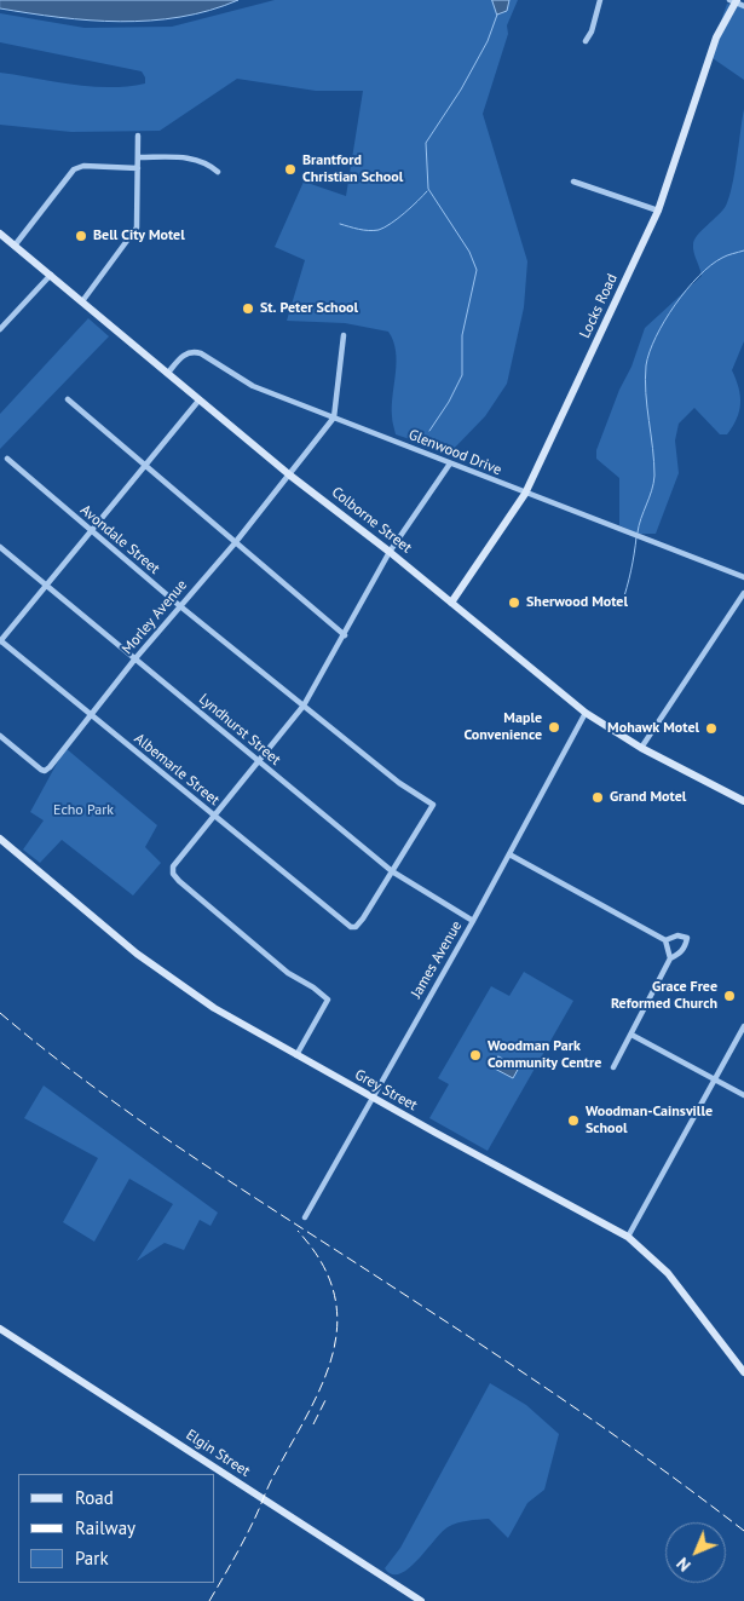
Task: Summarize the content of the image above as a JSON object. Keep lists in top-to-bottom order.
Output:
{
  "streets": {
    "street": [
      "Locks Road",
      "Glenwood Drive",
      "Colborne Street",
      "Avondale Street",
      "Morley Avenue",
      "Lyndhurst Street",
      "Albemarle Street",
      "James Avenue",
      "Grey Street",
      "Elgin Street"
    ]
  },
  "crossings": [
    ["Locks Road", "Glenwood Drive"],
    ["Locks Road", "Colborne Street"],
    ["Glenwood Drive", "Colborne Street"],
    ["Glenwood Drive", "Morley Avenue"],
    ["Colborne Street", "Morley Avenue"],
    ["Colborne Street", "James Avenue"],
    ["Avondale Street", "Morley Avenue"],
    ["Avondale Street", "Lyndhurst Street"],
    ["Avondale Street", "Albemarle Street"],
    ["Morley Avenue", "Lyndhurst Street"],
    ["Morley Avenue", "Albemarle Street"],
    ["Lyndhurst Street", "Albemarle Street"],
    ["Lyndhurst Street", "James Avenue"],
    ["James Avenue", "Grey Street"]
  ],
  "parks": ["Echo Park"],
  "places": [
    "Brantford Christian School",
    "Bell City Motel",
    "St. Peter School",
    "Sherwood Motel",
    "Maple Convenience",
    "Mohawk Motel",
    "Grand Motel",
    "Grace Free Reformed Church",
    "Woodman Park Community Centre",
    "Woodman-Cainsville School"
  ],
  "legend": ["Road", "Railway", "Park"],
  "north": "bottom left"
}
